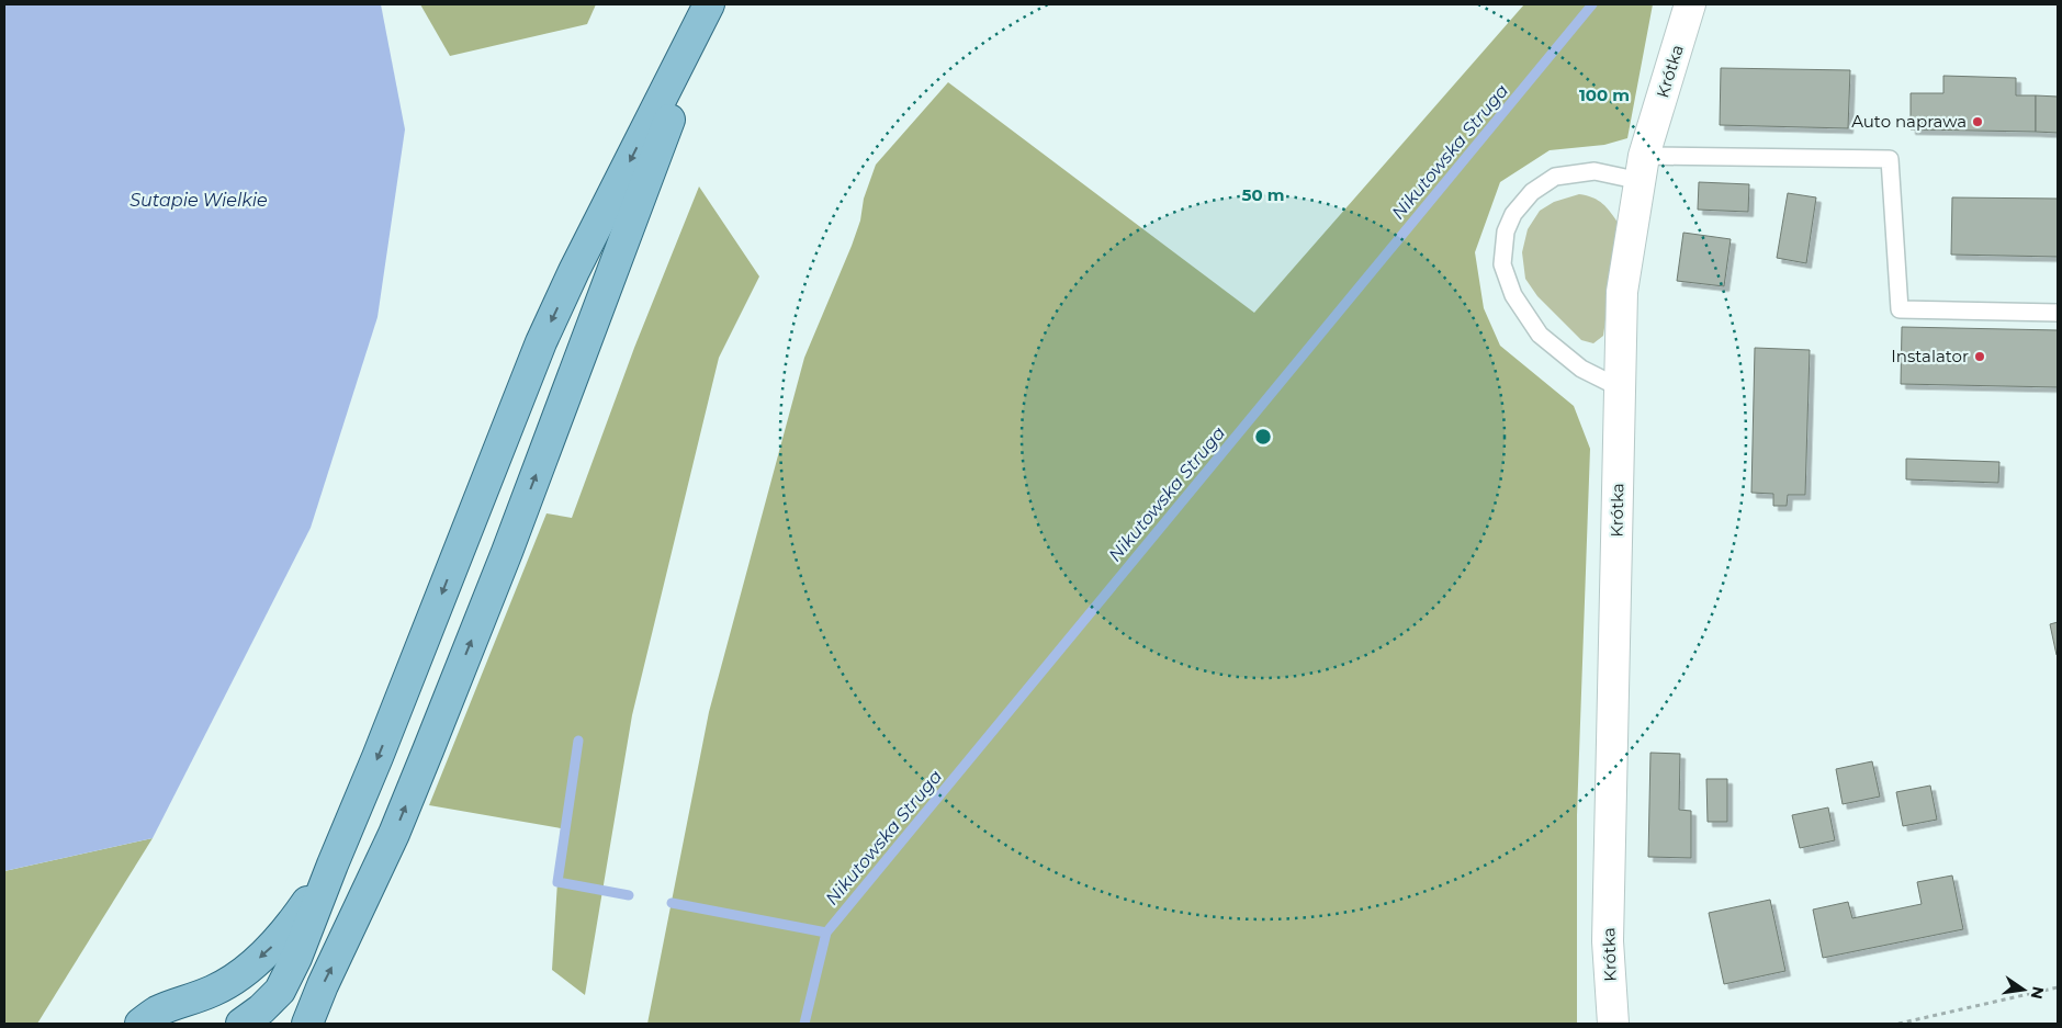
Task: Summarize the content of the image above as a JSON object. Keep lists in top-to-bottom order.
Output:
{
  "streets": {
    "street": ["Krótka"]
  },
  "water": ["Nikutowska Struga", "Sutapie Wielkie"],
  "places": ["Auto naprawa", "Instalator"],
  "north": "right",
  "rings": ["100 m", "50 m"]
}
